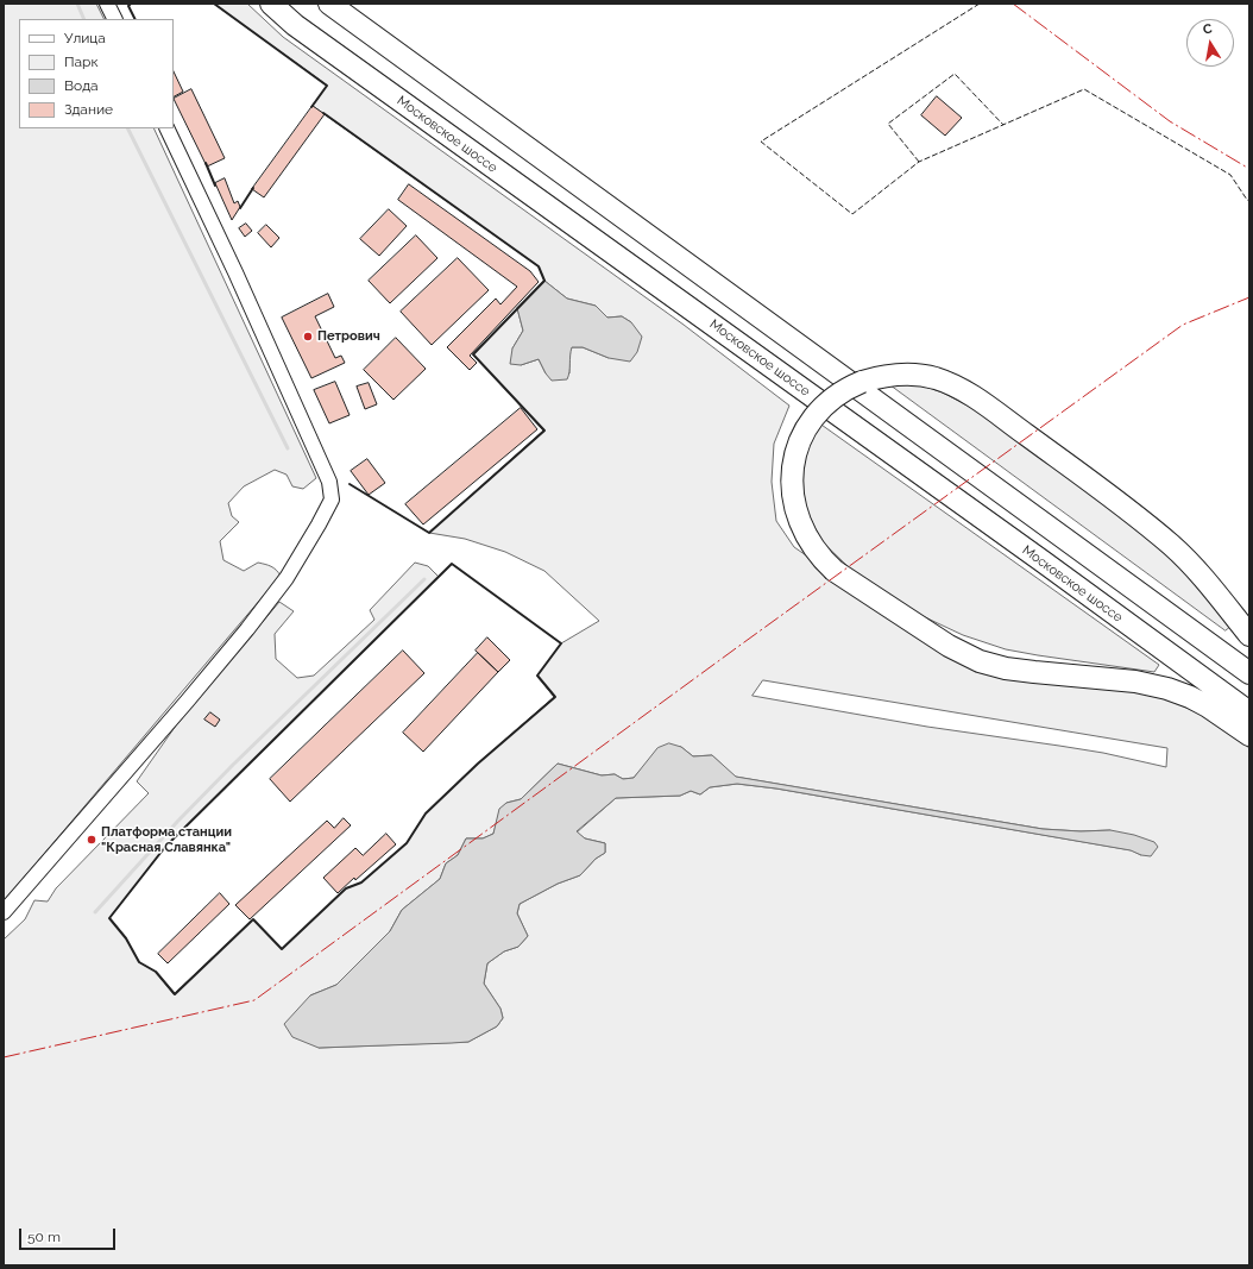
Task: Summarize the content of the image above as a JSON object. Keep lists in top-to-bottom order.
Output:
{
  "streets": {
    "highway": ["Московское шоссе"]
  },
  "places": ["Петрович", "Платформа станции \"Красная Славянка\""],
  "legend": [
    "Улица",
    "Парк",
    "Вода",
    "Здание"
  ],
  "scale_bar": "50 m",
  "north": "top"
}
